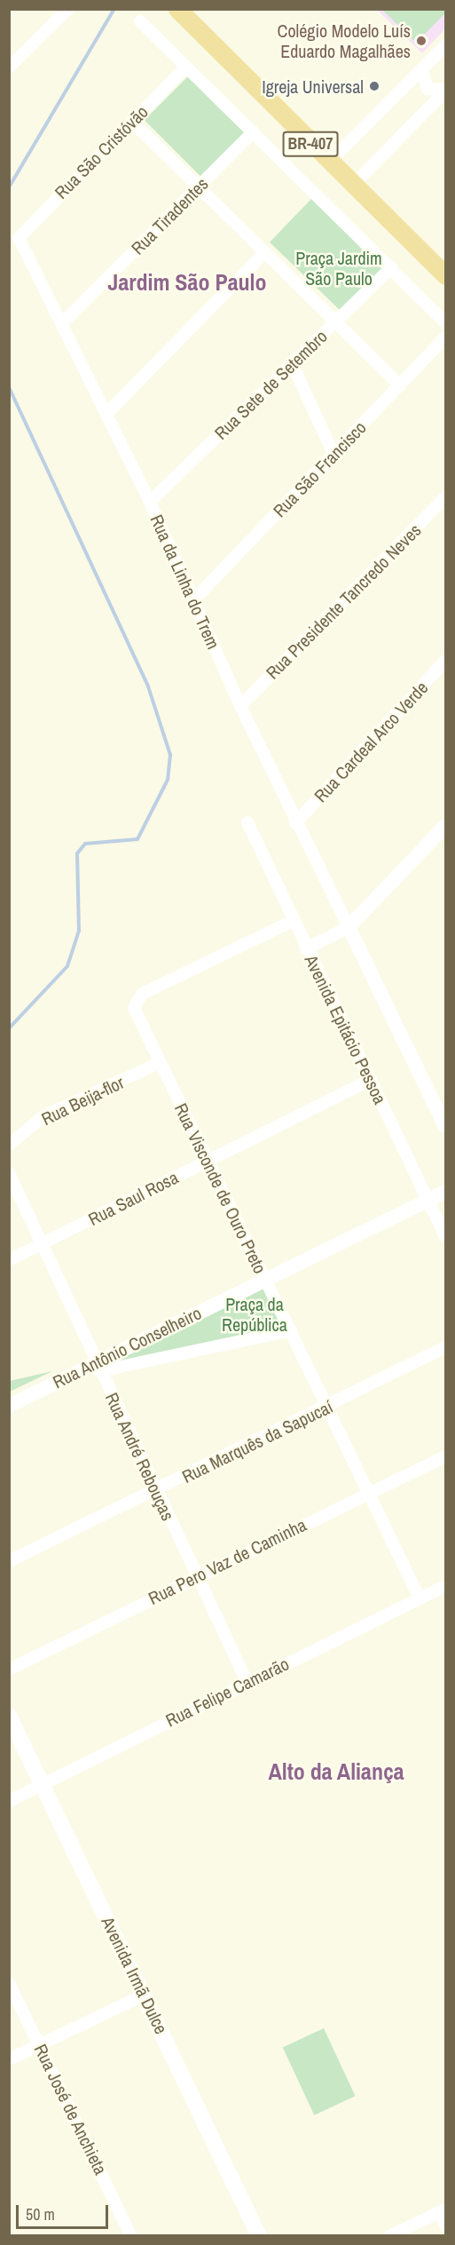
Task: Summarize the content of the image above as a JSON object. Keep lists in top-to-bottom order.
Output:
{
  "streets": {
    "highway": ["BR-407"],
    "main road": ["Avenida Irmã Dulce"],
    "street": [
      "Rua São Cristóvão",
      "Rua Tiradentes",
      "Rua Sete de Setembro",
      "Rua São Francisco",
      "Rua da Linha do Trem",
      "Rua Presidente Tancredo Neves",
      "Rua Cardeal Arco Verde",
      "Avenida Epitácio Pessoa",
      "Rua Beija-flor",
      "Rua Visconde de Ouro Preto",
      "Rua Saul Rosa",
      "Rua Antônio Conselheiro",
      "Rua Marquês da Sapucaí",
      "Rua André Rebouças",
      "Rua Pero Vaz de Caminha",
      "Rua Felipe Camarão",
      "Rua José de Anchieta"
    ]
  },
  "crossings": [
    ["Rua São Cristóvão", "Rua da Linha do Trem"],
    ["Rua Tiradentes", "Rua da Linha do Trem"],
    ["Rua Sete de Setembro", "Rua da Linha do Trem"],
    ["Rua São Francisco", "Rua da Linha do Trem"],
    ["Rua da Linha do Trem", "Rua Presidente Tancredo Neves"],
    ["Rua da Linha do Trem", "Rua Cardeal Arco Verde"],
    ["Avenida Epitácio Pessoa", "Rua Visconde de Ouro Preto"],
    ["Avenida Epitácio Pessoa", "Rua Saul Rosa"],
    ["Avenida Epitácio Pessoa", "Rua Antônio Conselheiro"],
    ["Rua Beija-flor", "Rua Visconde de Ouro Preto"],
    ["Rua Visconde de Ouro Preto", "Rua Saul Rosa"],
    ["Rua Visconde de Ouro Preto", "Rua Antônio Conselheiro"],
    ["Rua Visconde de Ouro Preto", "Rua Marquês da Sapucaí"],
    ["Rua Visconde de Ouro Preto", "Rua Pero Vaz de Caminha"],
    ["Rua Visconde de Ouro Preto", "Rua Felipe Camarão"],
    ["Rua Saul Rosa", "Rua André Rebouças"],
    ["Rua Antônio Conselheiro", "Rua André Rebouças"],
    ["Rua Marquês da Sapucaí", "Rua André Rebouças"],
    ["Rua André Rebouças", "Rua Pero Vaz de Caminha"],
    ["Rua André Rebouças", "Rua Felipe Camarão"],
    ["Rua Felipe Camarão", "Avenida Irmã Dulce"]
  ],
  "districts": ["Jardim São Paulo", "Alto da Aliança"],
  "parks": ["Praça Jardim São Paulo", "Praça da República"],
  "places": ["Colégio Modelo Luís Eduardo Magalhães", "Igreja Universal"],
  "scale_bar": "50 m"
}
